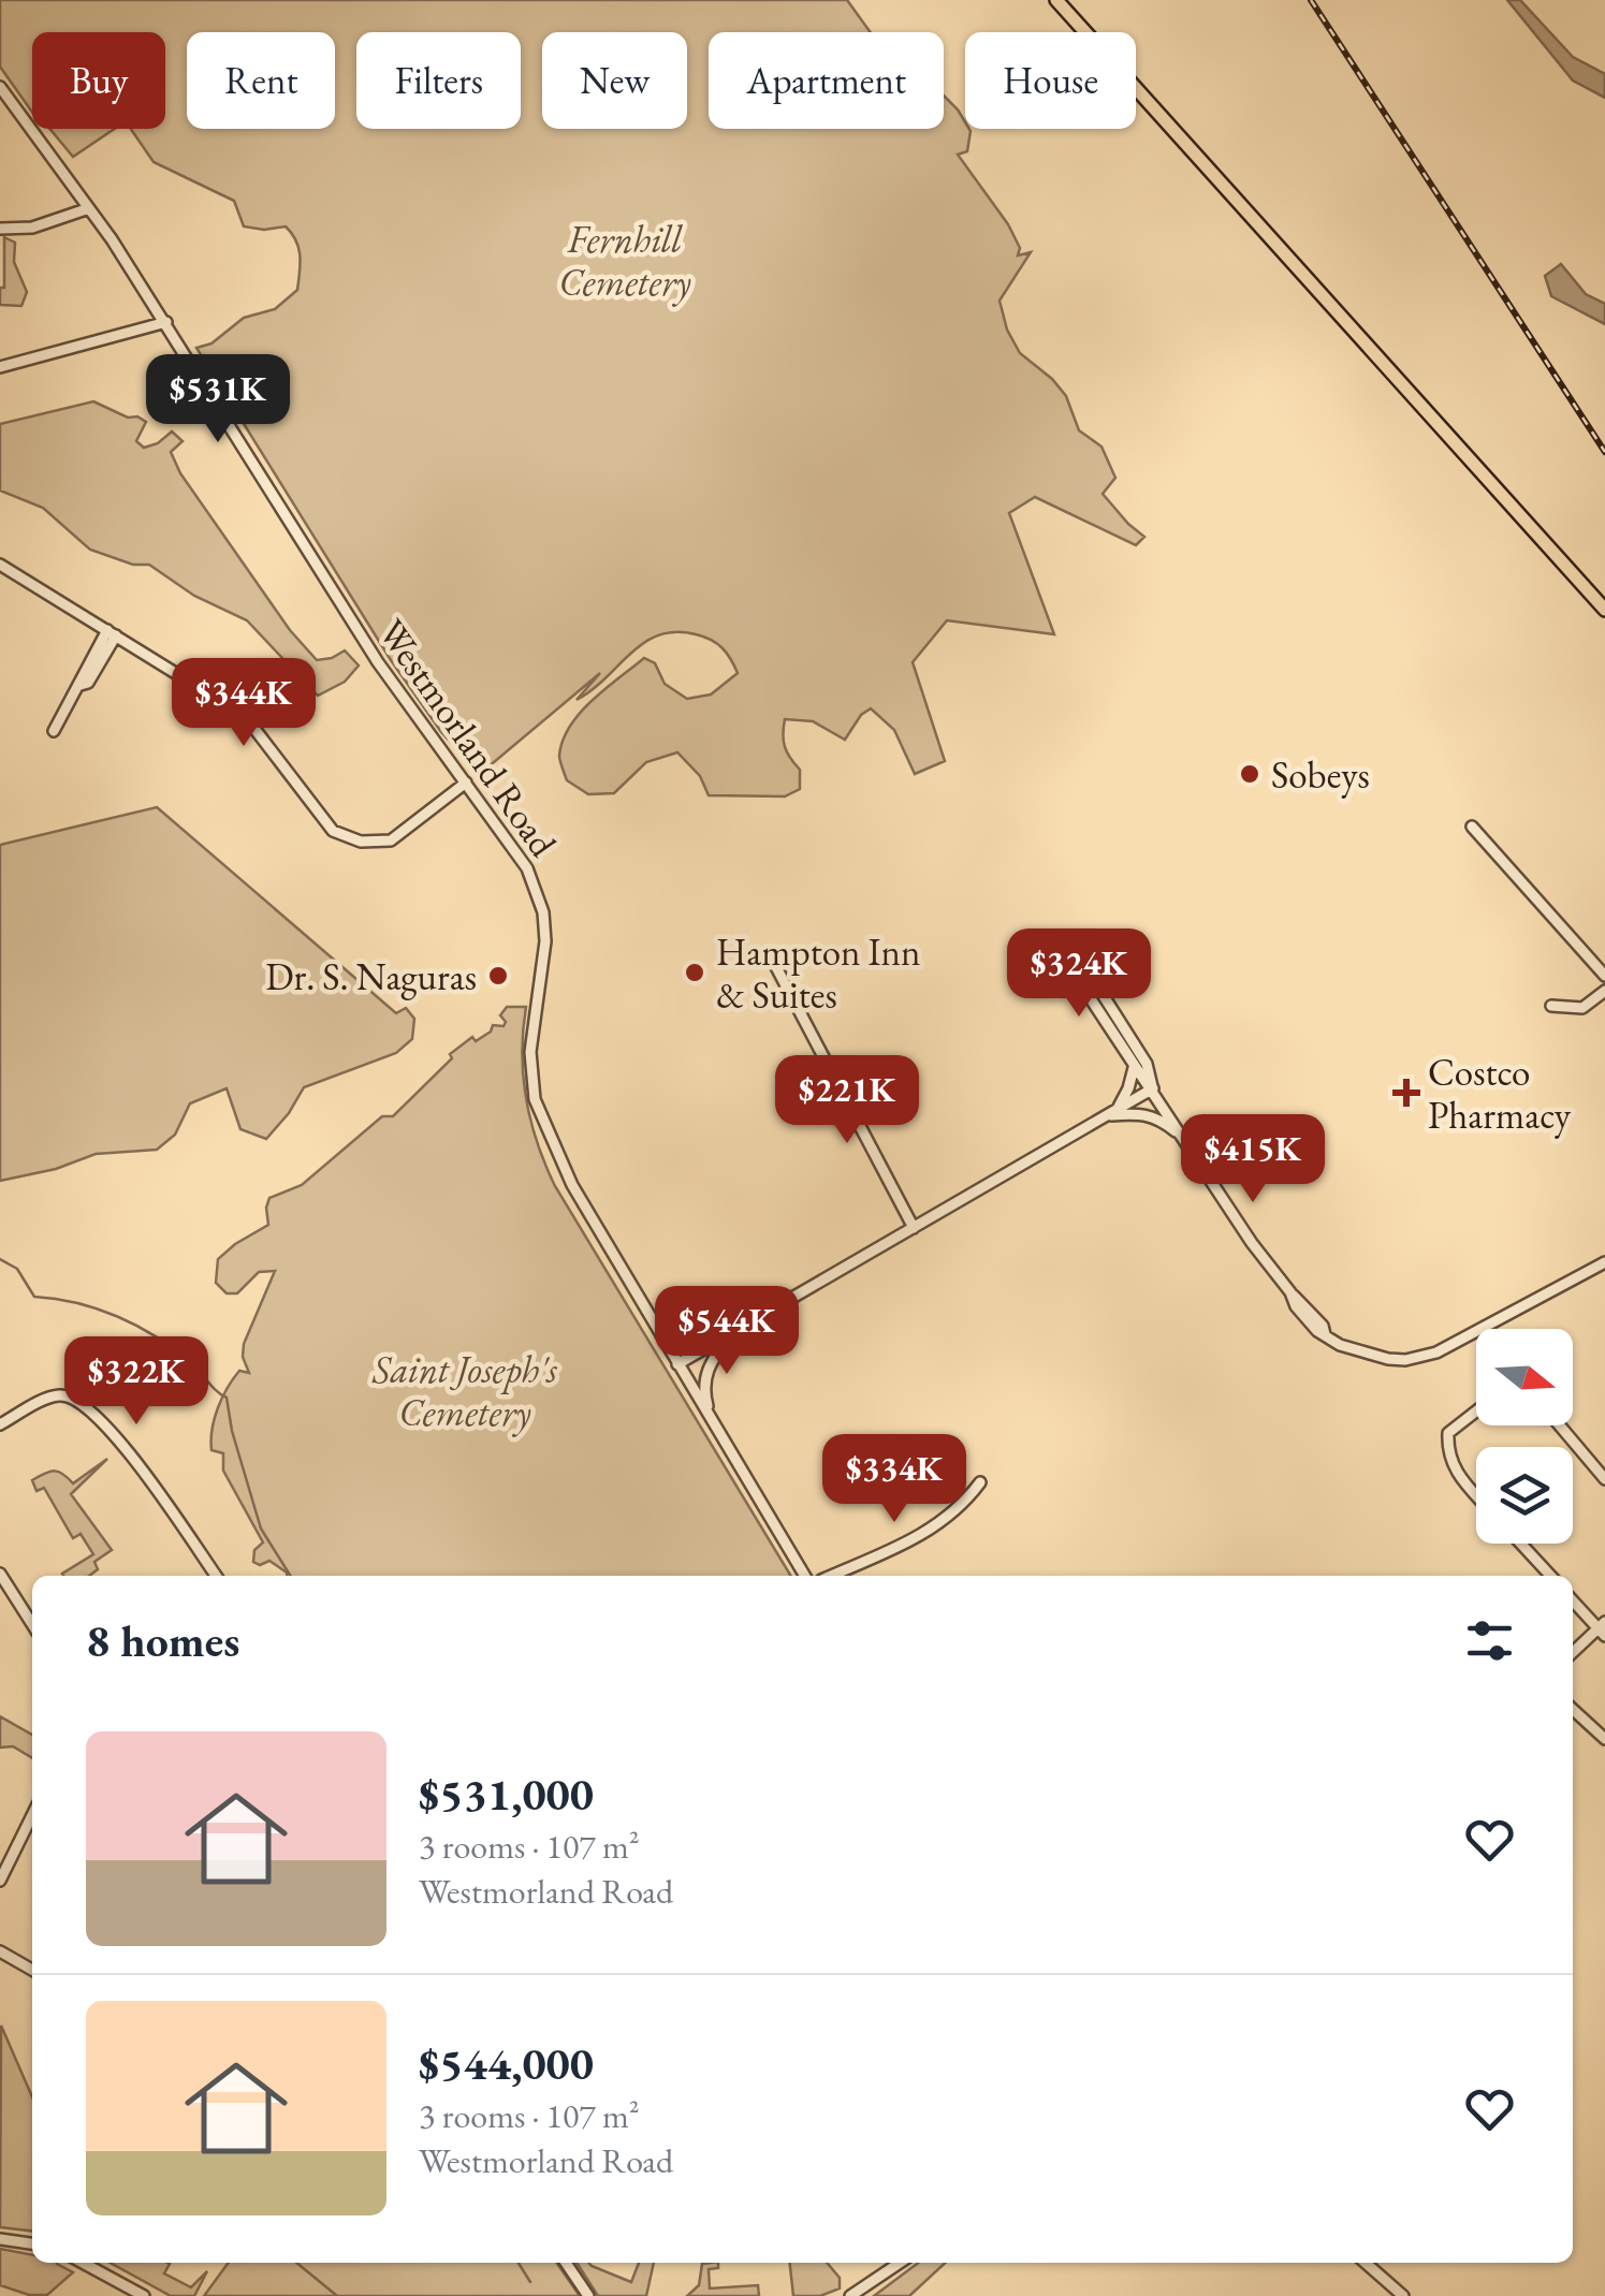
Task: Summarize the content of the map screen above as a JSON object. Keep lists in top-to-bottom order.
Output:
{
  "streets": {
    "street": ["Westmorland Road"]
  },
  "parks": ["Fernhill Cemetery", "Saint Joseph's Cemetery"],
  "places": {
    "other": ["Sobeys", "Hampton Inn & Suites", "Dr. S. Naguras"],
    "health": ["Costco Pharmacy"]
  },
  "north": "right",
  "page": {
    "chip": [
      "Buy",
      "Rent",
      "Filters",
      "New",
      "Apartment",
      "House"
    ],
    "price": [
      "$531K",
      "$344K",
      "$324K",
      "$221K",
      "$415K",
      "$544K",
      "$322K",
      "$334K"
    ],
    "heading": "8 homes",
    "list": [
      {
        "name": "$531,000",
        "note": "3 rooms · 107 m² · Westmorland Road"
      },
      {
        "name": "$544,000",
        "note": "3 rooms · 107 m² · Westmorland Road"
      }
    ]
  }
}
